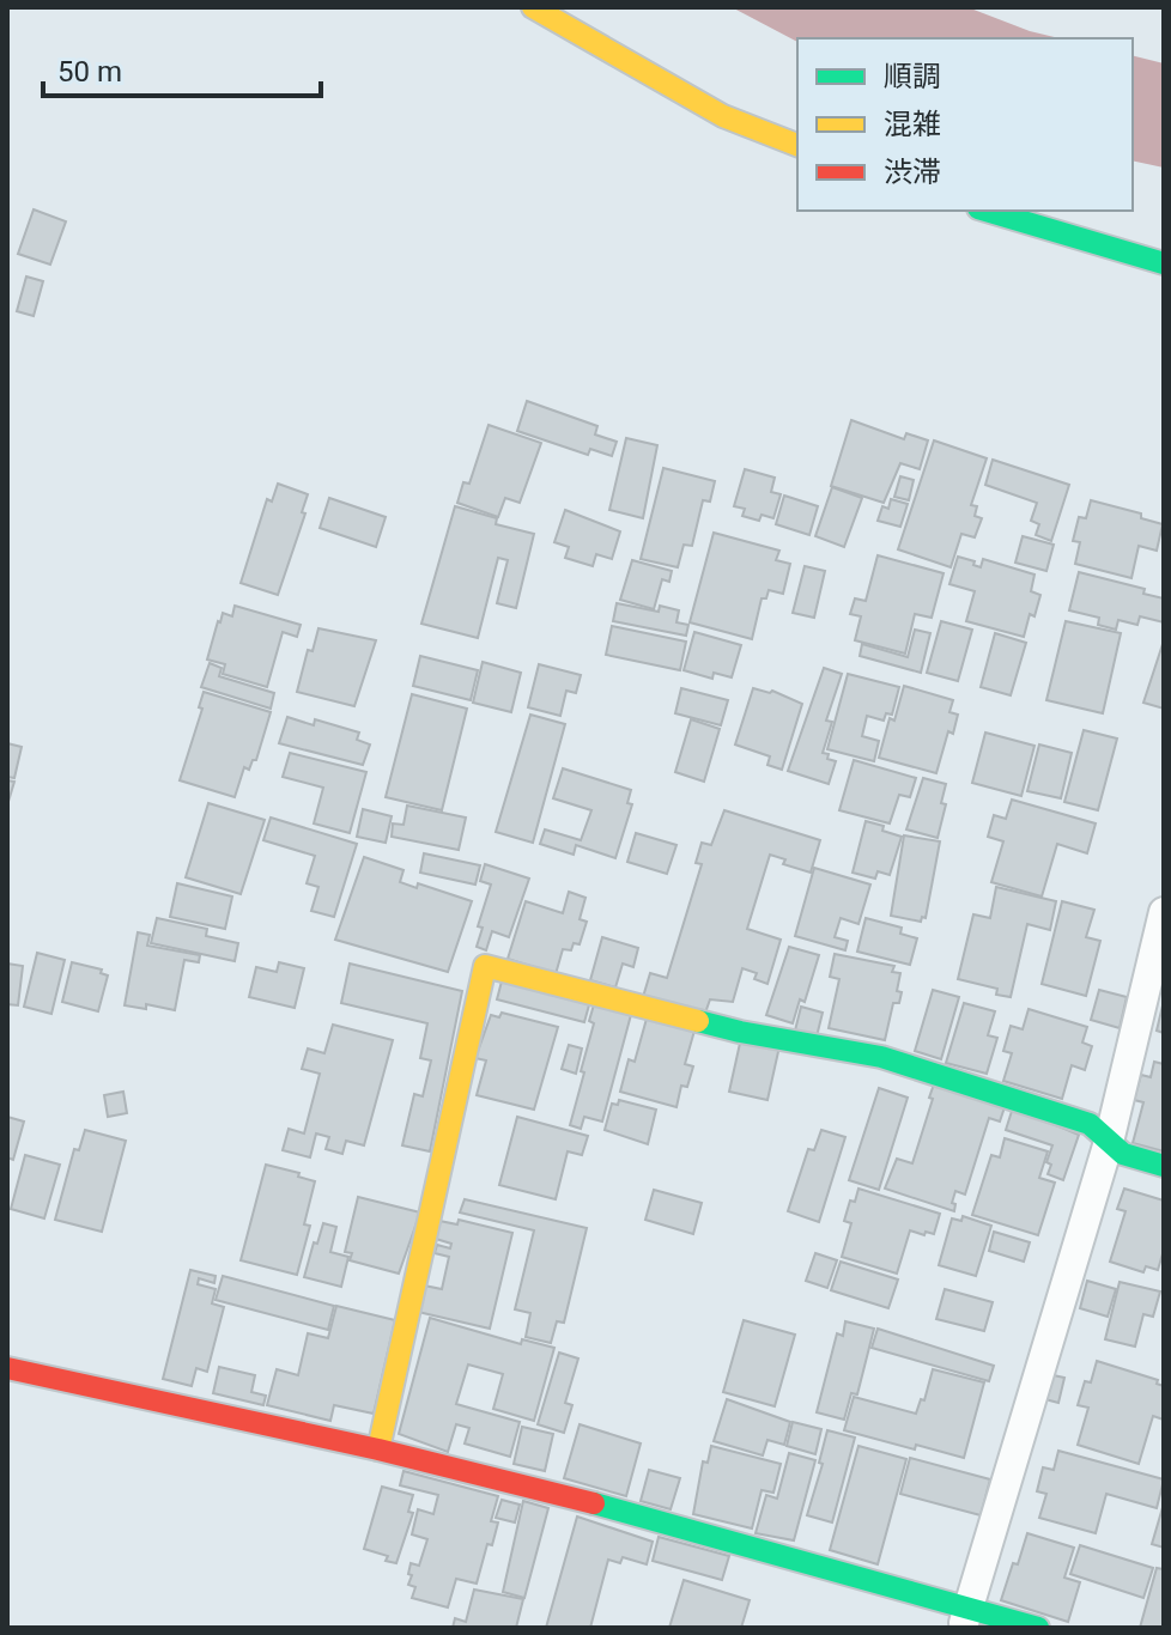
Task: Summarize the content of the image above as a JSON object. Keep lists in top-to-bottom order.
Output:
{
  "legend": ["順調", "混雑", "渋滞"],
  "scale_bar": "50 m"
}
